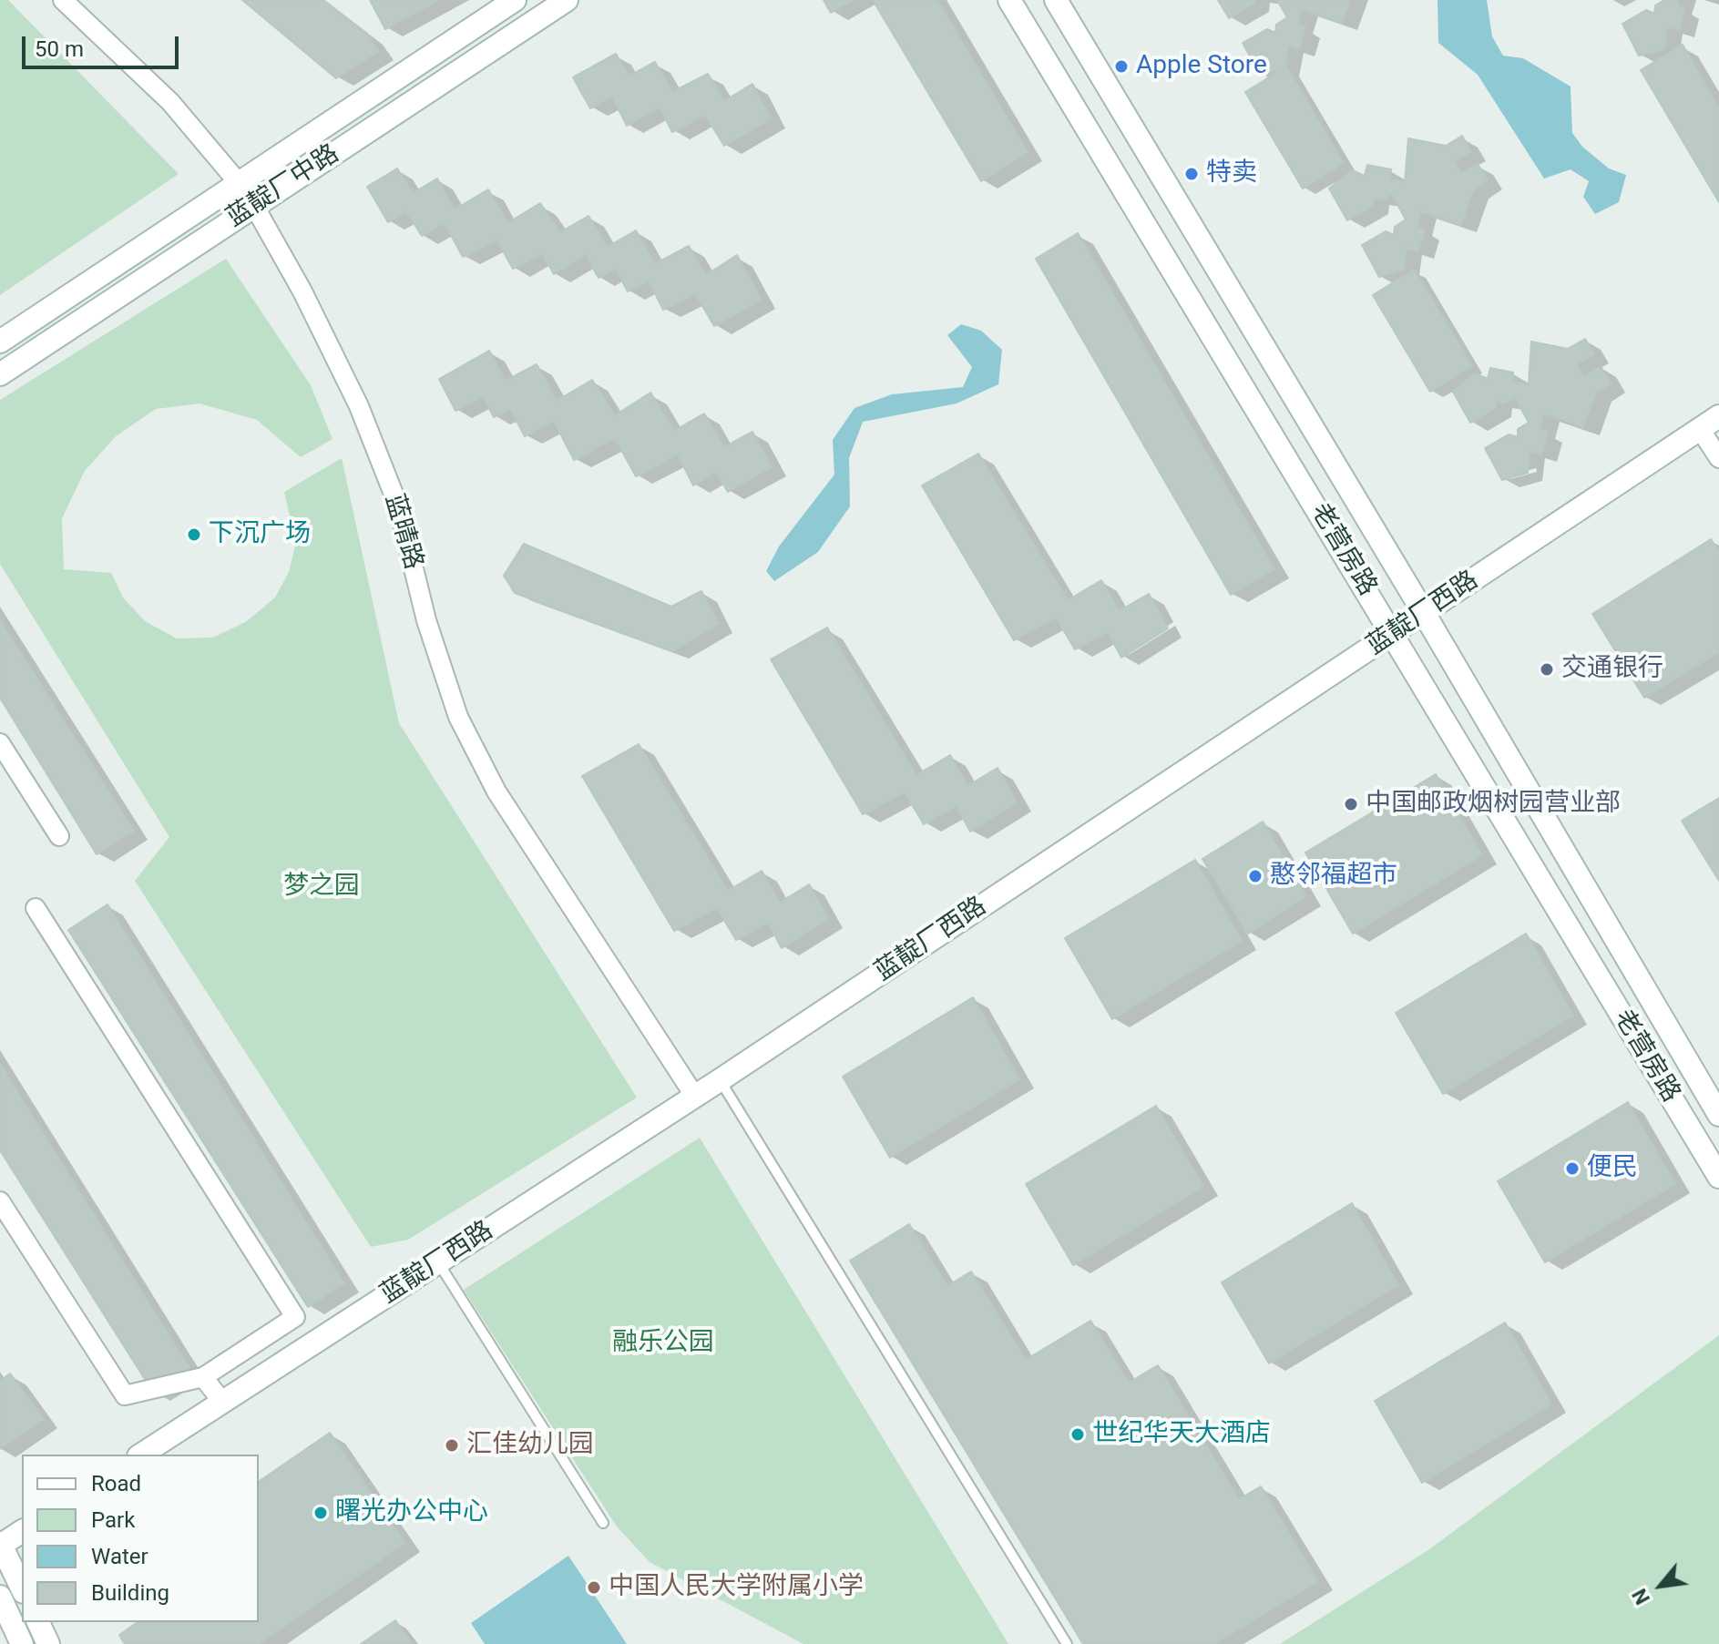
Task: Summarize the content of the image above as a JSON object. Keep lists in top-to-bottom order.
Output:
{
  "streets": {
    "street": [
      "蓝靛厂中路",
      "蓝晴路",
      "老营房路",
      "蓝靛厂西路"
    ]
  },
  "crossings": [
    ["蓝靛厂中路", "蓝晴路"],
    ["蓝晴路", "蓝靛厂西路"],
    ["老营房路", "蓝靛厂西路"]
  ],
  "parks": ["梦之园", "融乐公园"],
  "places": [
    "Apple Store",
    "特卖",
    "下沉广场",
    "交通银行",
    "中国邮政烟树园营业部",
    "憨邻福超市",
    "便民",
    "世纪华天大酒店",
    "汇佳幼儿园",
    "曙光办公中心",
    "中国人民大学附属小学"
  ],
  "legend": [
    "Road",
    "Park",
    "Water",
    "Building"
  ],
  "scale_bar": "50 m",
  "north": "bottom left"
}
